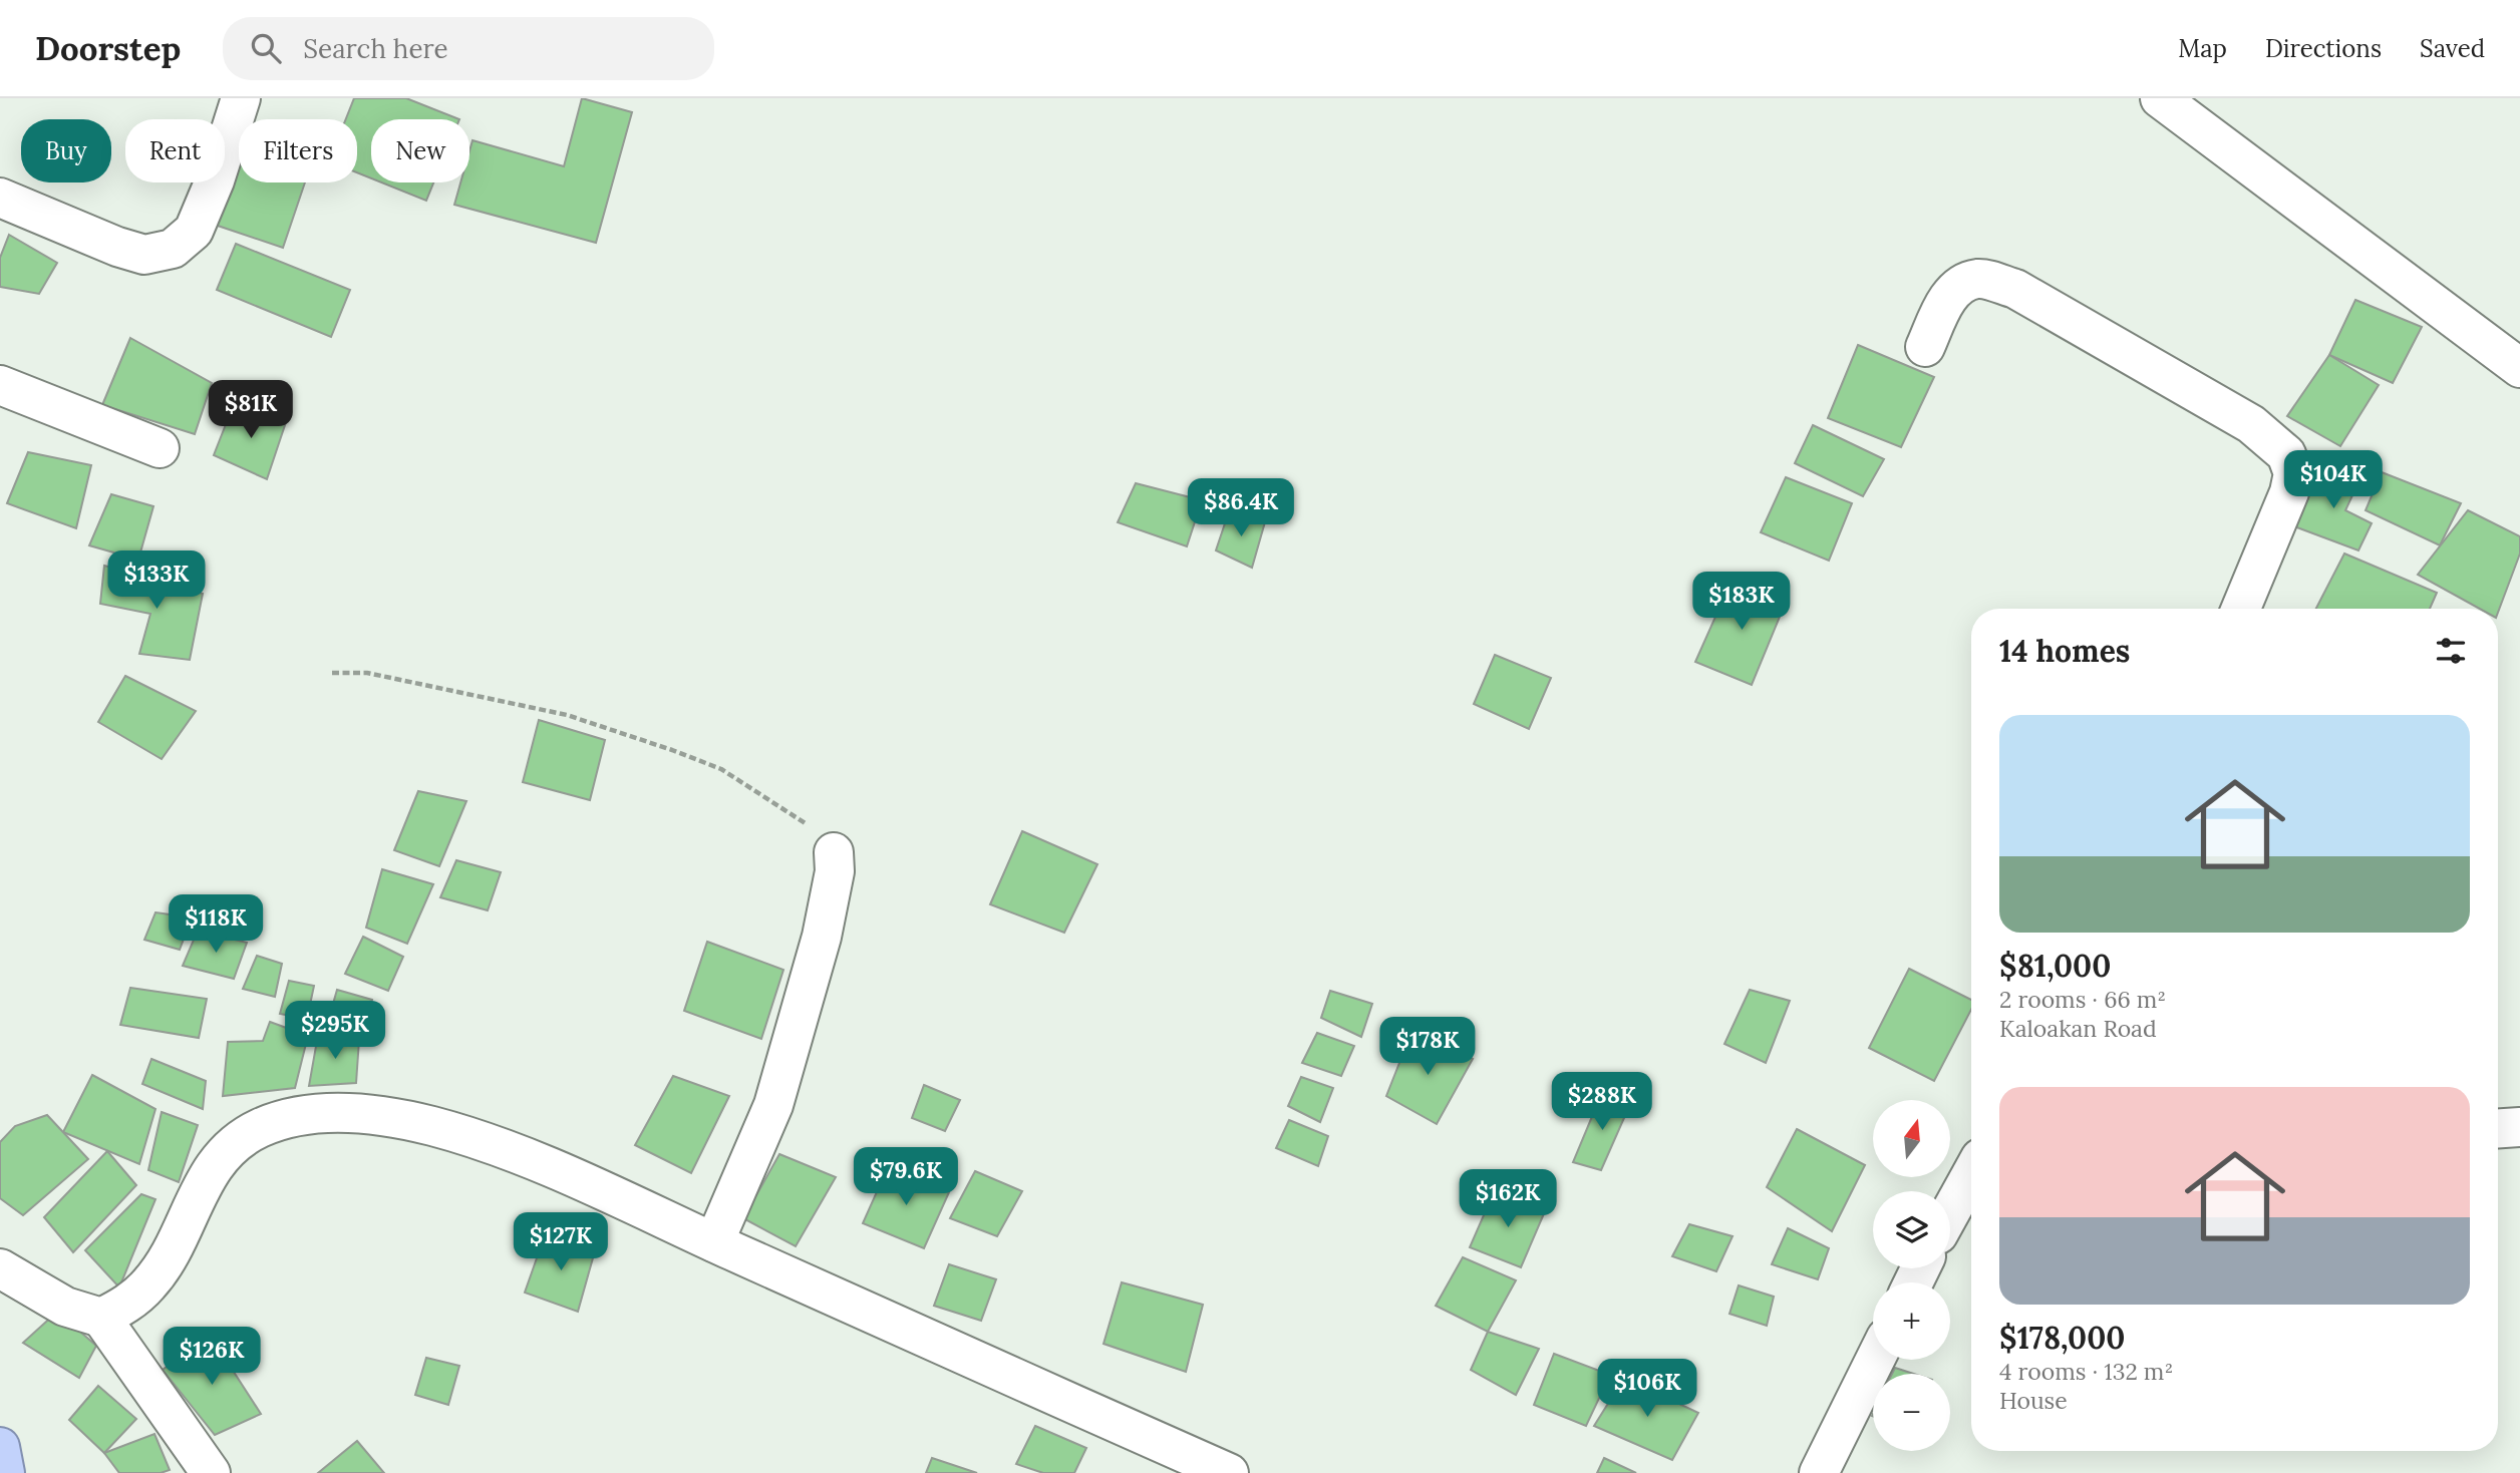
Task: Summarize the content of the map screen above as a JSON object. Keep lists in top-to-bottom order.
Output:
{
  "north": "top",
  "page": {
    "header": "Doorstep",
    "search": "Search here",
    "nav": ["Map", "Directions", "Saved"],
    "chip": [
      "Buy",
      "Rent",
      "Filters",
      "New"
    ],
    "price": [
      "$81K",
      "$104K",
      "$86.4K",
      "$133K",
      "$183K",
      "$118K",
      "$295K",
      "$178K",
      "$288K",
      "$79.6K",
      "$162K",
      "$127K",
      "$126K",
      "$106K"
    ],
    "heading": "14 homes",
    "list": [
      {
        "name": "$81,000",
        "note": "2 rooms · 66 m² · Kaloakan Road"
      },
      {
        "name": "$178,000",
        "note": "4 rooms · 132 m² · House"
      }
    ],
    "map_buttons": ["+", "−"]
  }
}
